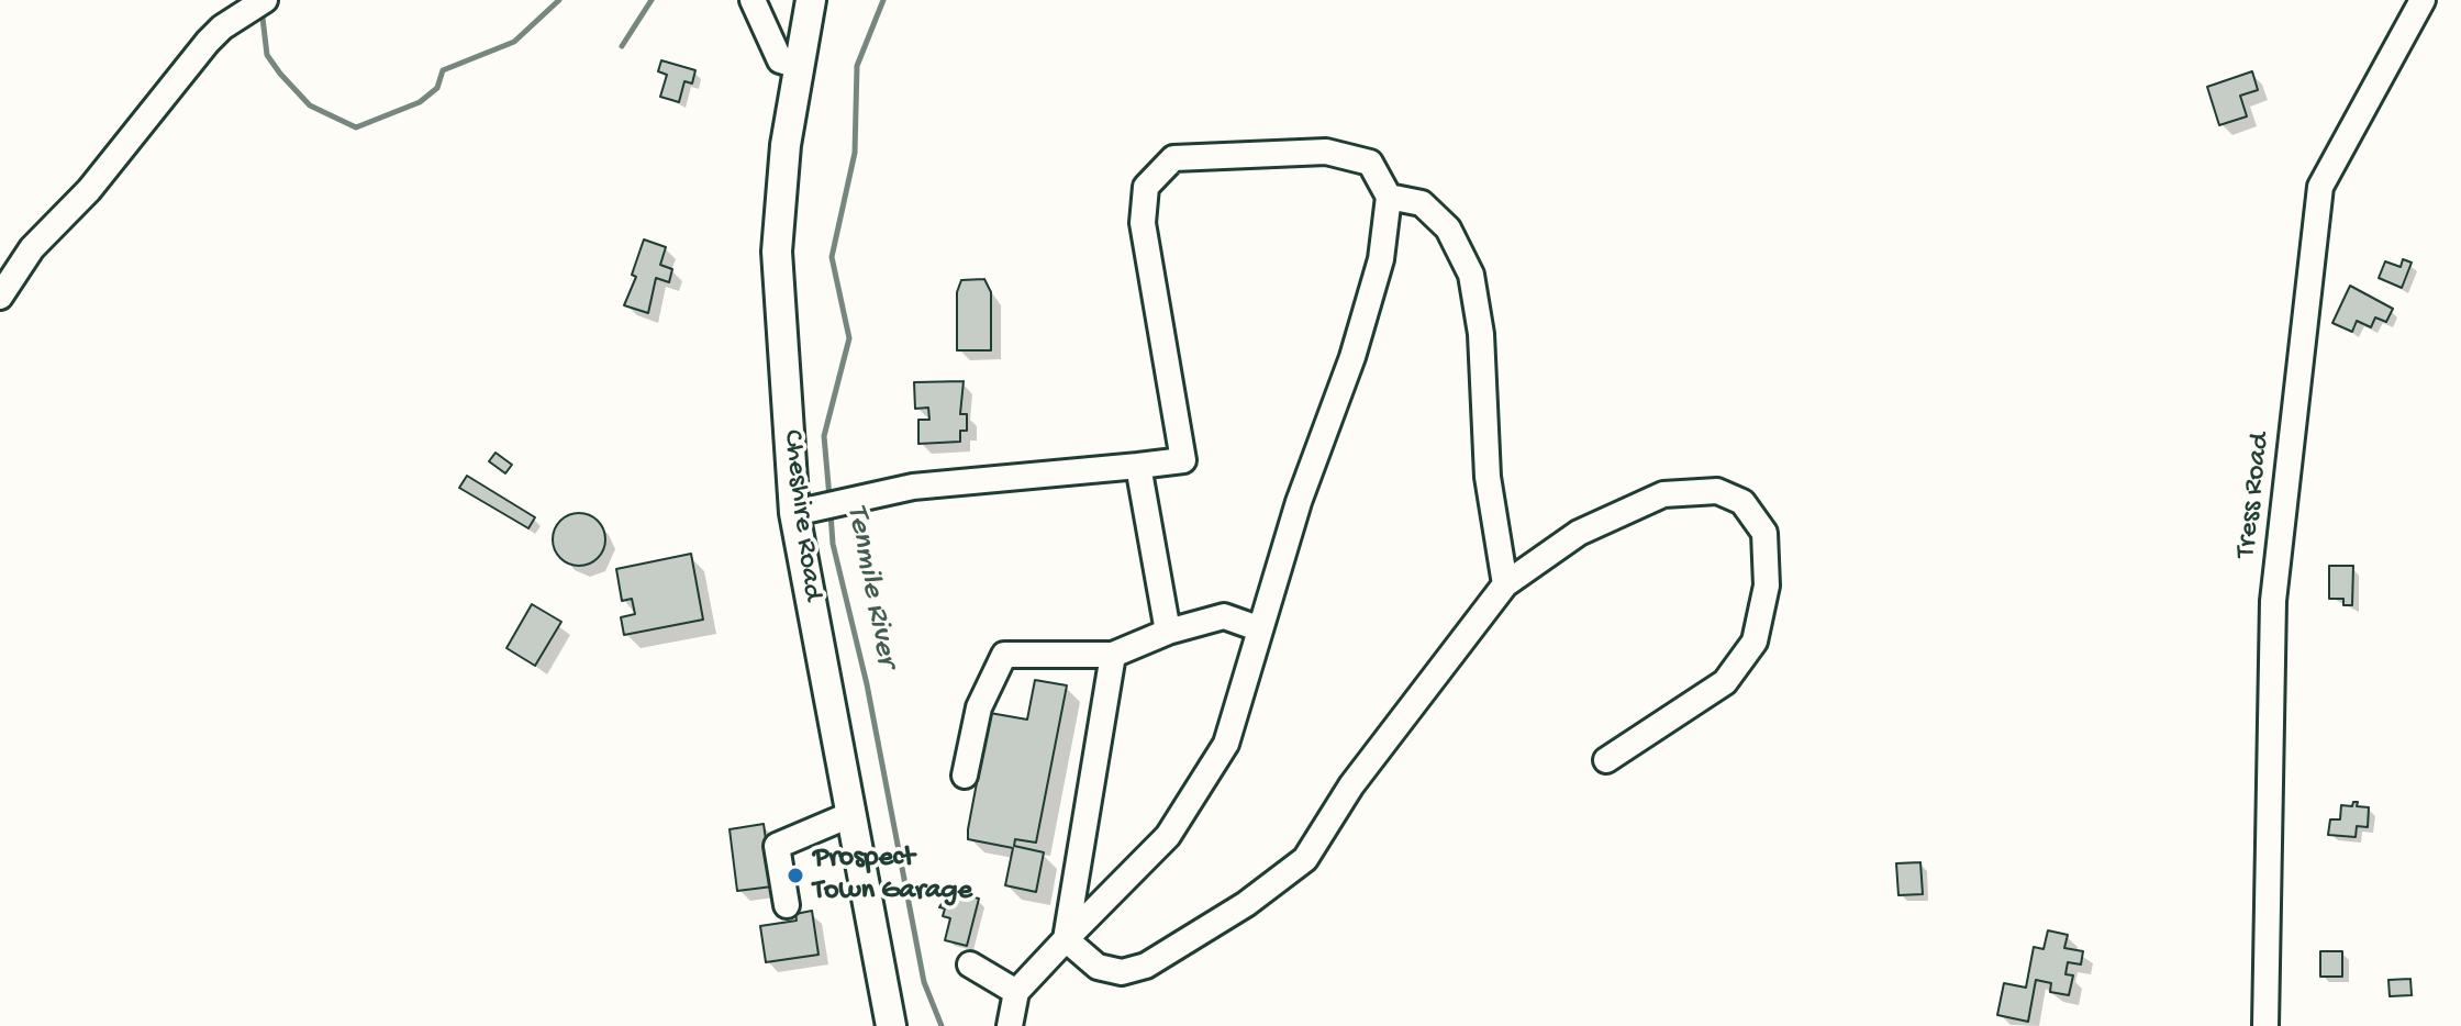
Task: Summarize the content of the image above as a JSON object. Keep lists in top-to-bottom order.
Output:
{
  "streets": {
    "main road": ["Cheshire Road"],
    "street": ["Tress Road"]
  },
  "water": ["Tenmile River"],
  "places": ["Prospect Town Garage"]
}
